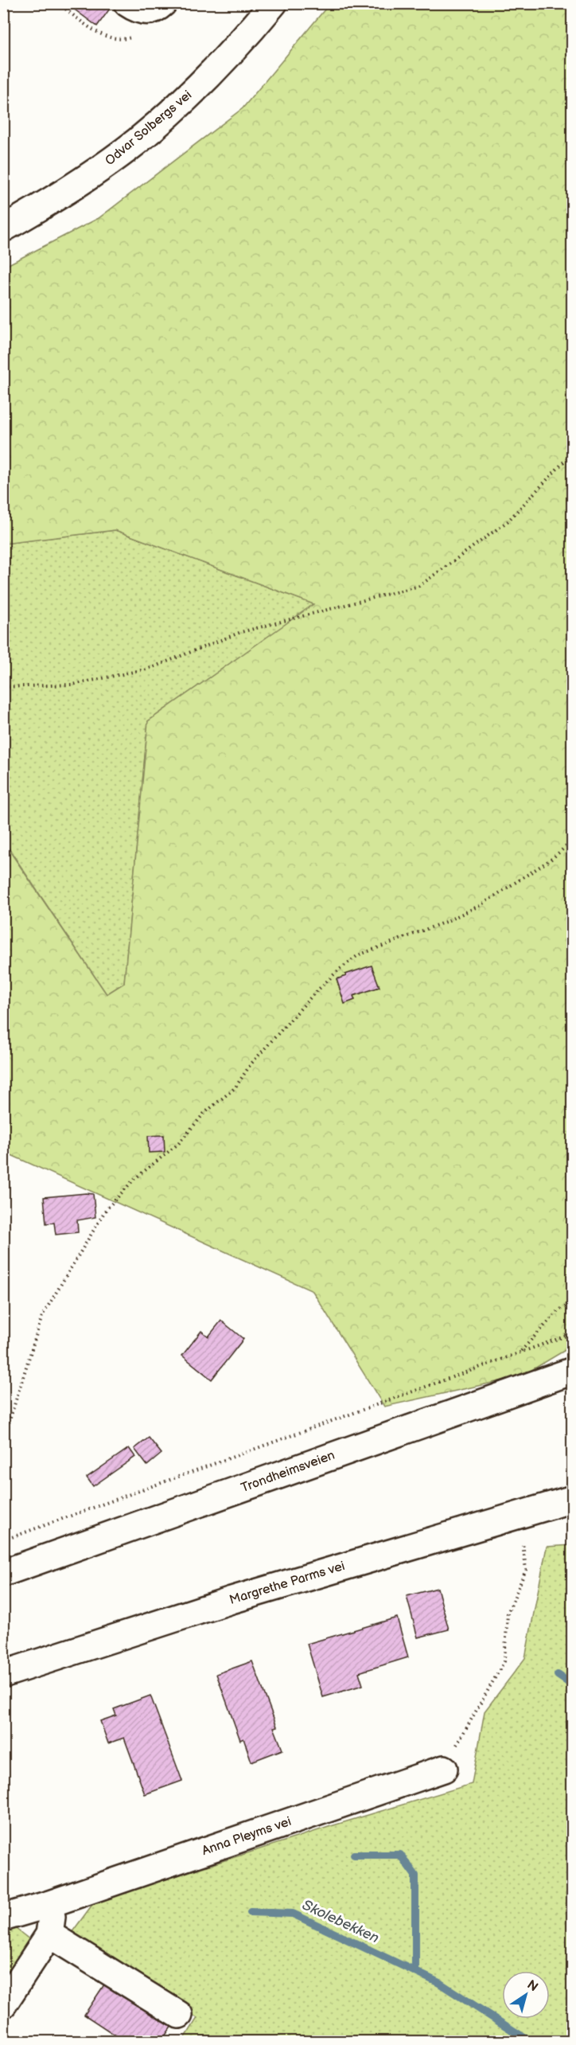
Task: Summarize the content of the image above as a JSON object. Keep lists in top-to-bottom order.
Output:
{
  "streets": {
    "main road": [
      "Odvar Solbergs vei",
      "Trondheimsveien",
      "Margrethe Parms vei",
      "Anna Pleyms vei"
    ]
  },
  "water": ["Skolebekken"],
  "north": "top right"
}
